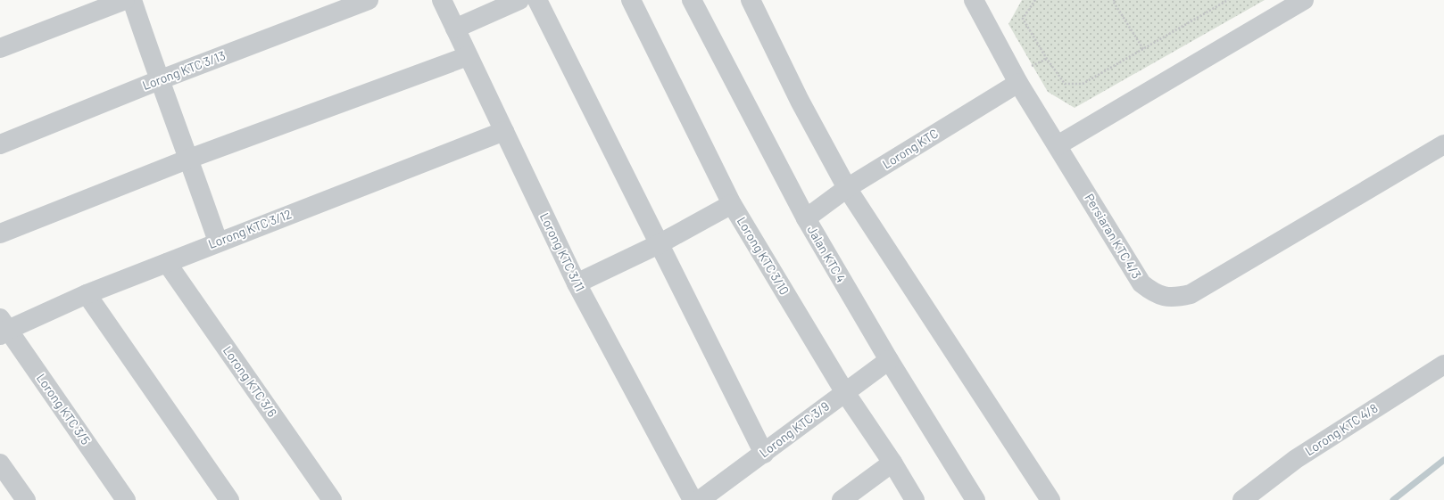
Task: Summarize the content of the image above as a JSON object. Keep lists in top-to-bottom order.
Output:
{
  "streets": {
    "street": [
      "Lorong KTC 3/13",
      "Lorong KTC",
      "Lorong KTC 3/12",
      "Persiaran KTC 4/3",
      "Lorong KTC 3/11",
      "Jalan KTC 4",
      "Lorong KTC 3/10",
      "Lorong KTC 3/6",
      "Lorong KTC 3/5",
      "Lorong KTC 3/9",
      "Lorong KTC 4/8"
    ]
  },
  "crossings": [
    ["Lorong KTC", "Persiaran KTC 4/3"],
    ["Lorong KTC", "Jalan KTC 4"],
    ["Lorong KTC 3/12", "Lorong KTC 3/11"],
    ["Lorong KTC 3/12", "Lorong KTC 3/6"],
    ["Lorong KTC 3/12", "Lorong KTC 3/5"],
    ["Jalan KTC 4", "Lorong KTC 3/9"],
    ["Lorong KTC 3/10", "Lorong KTC 3/9"]
  ]
}
